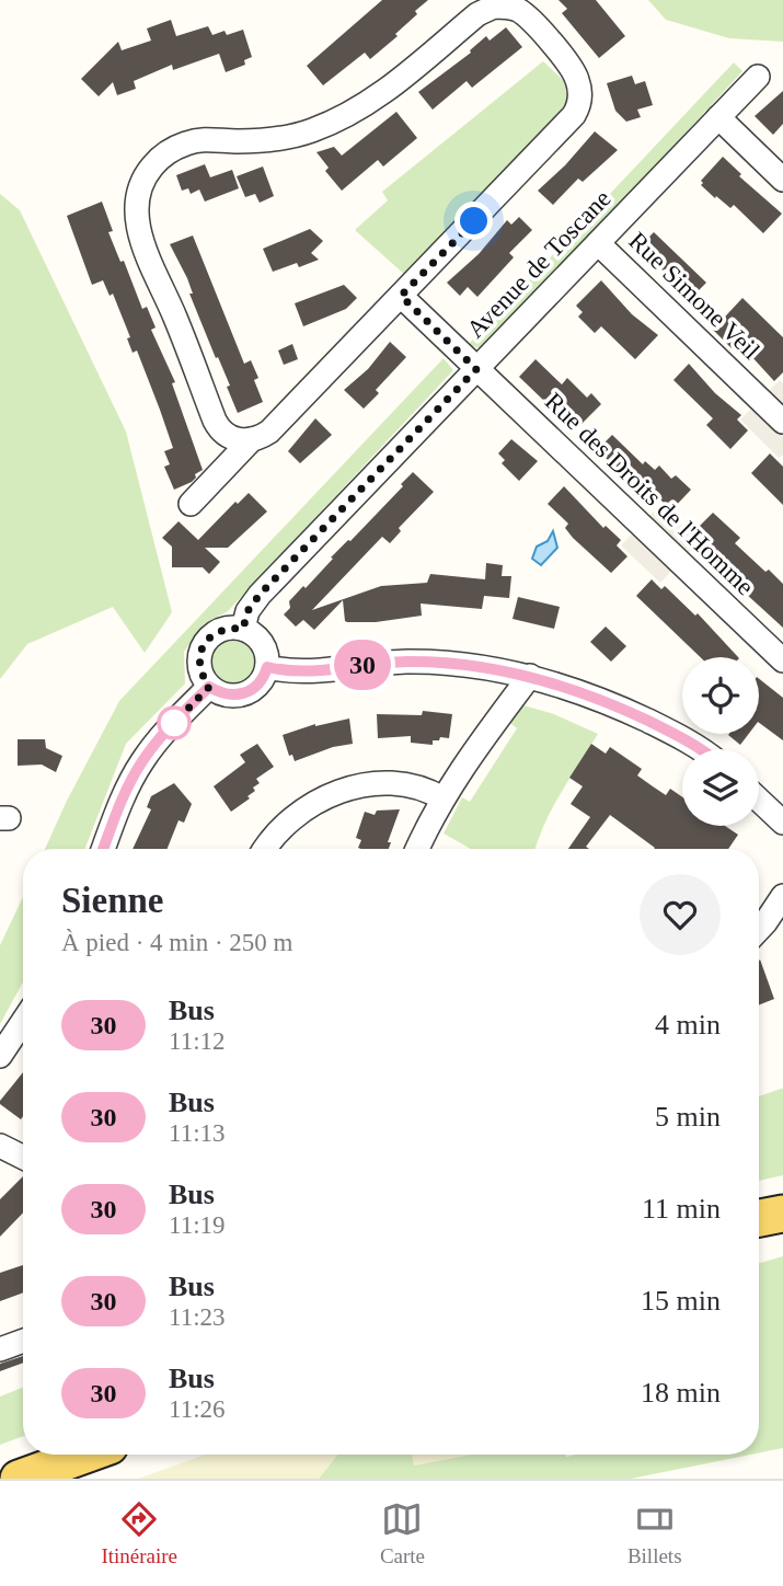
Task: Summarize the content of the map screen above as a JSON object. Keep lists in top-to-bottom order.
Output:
{
  "streets": {
    "street": ["Avenue de Toscane", "Rue Simone Veil", "Rue des Droits de l'Homme"]
  },
  "crossings": [
    ["Avenue de Toscane", "Rue Simone Veil"],
    ["Avenue de Toscane", "Rue des Droits de l'Homme"]
  ],
  "lines": ["bus line 30"],
  "page": {
    "on_map": "30",
    "heading": ["Sienne", "À pied · 4 min · 250 m"],
    "list": [
      {
        "mark": "30",
        "name": "Bus",
        "note": "11:12",
        "value": "4 min"
      },
      {
        "mark": "30",
        "name": "Bus",
        "note": "11:13",
        "value": "5 min"
      },
      {
        "mark": "30",
        "name": "Bus",
        "note": "11:19",
        "value": "11 min"
      },
      {
        "mark": "30",
        "name": "Bus",
        "note": "11:23",
        "value": "15 min"
      },
      {
        "mark": "30",
        "name": "Bus",
        "note": "11:26",
        "value": "18 min"
      }
    ],
    "tabs": ["Itinéraire", "Carte", "Billets"]
  }
}
